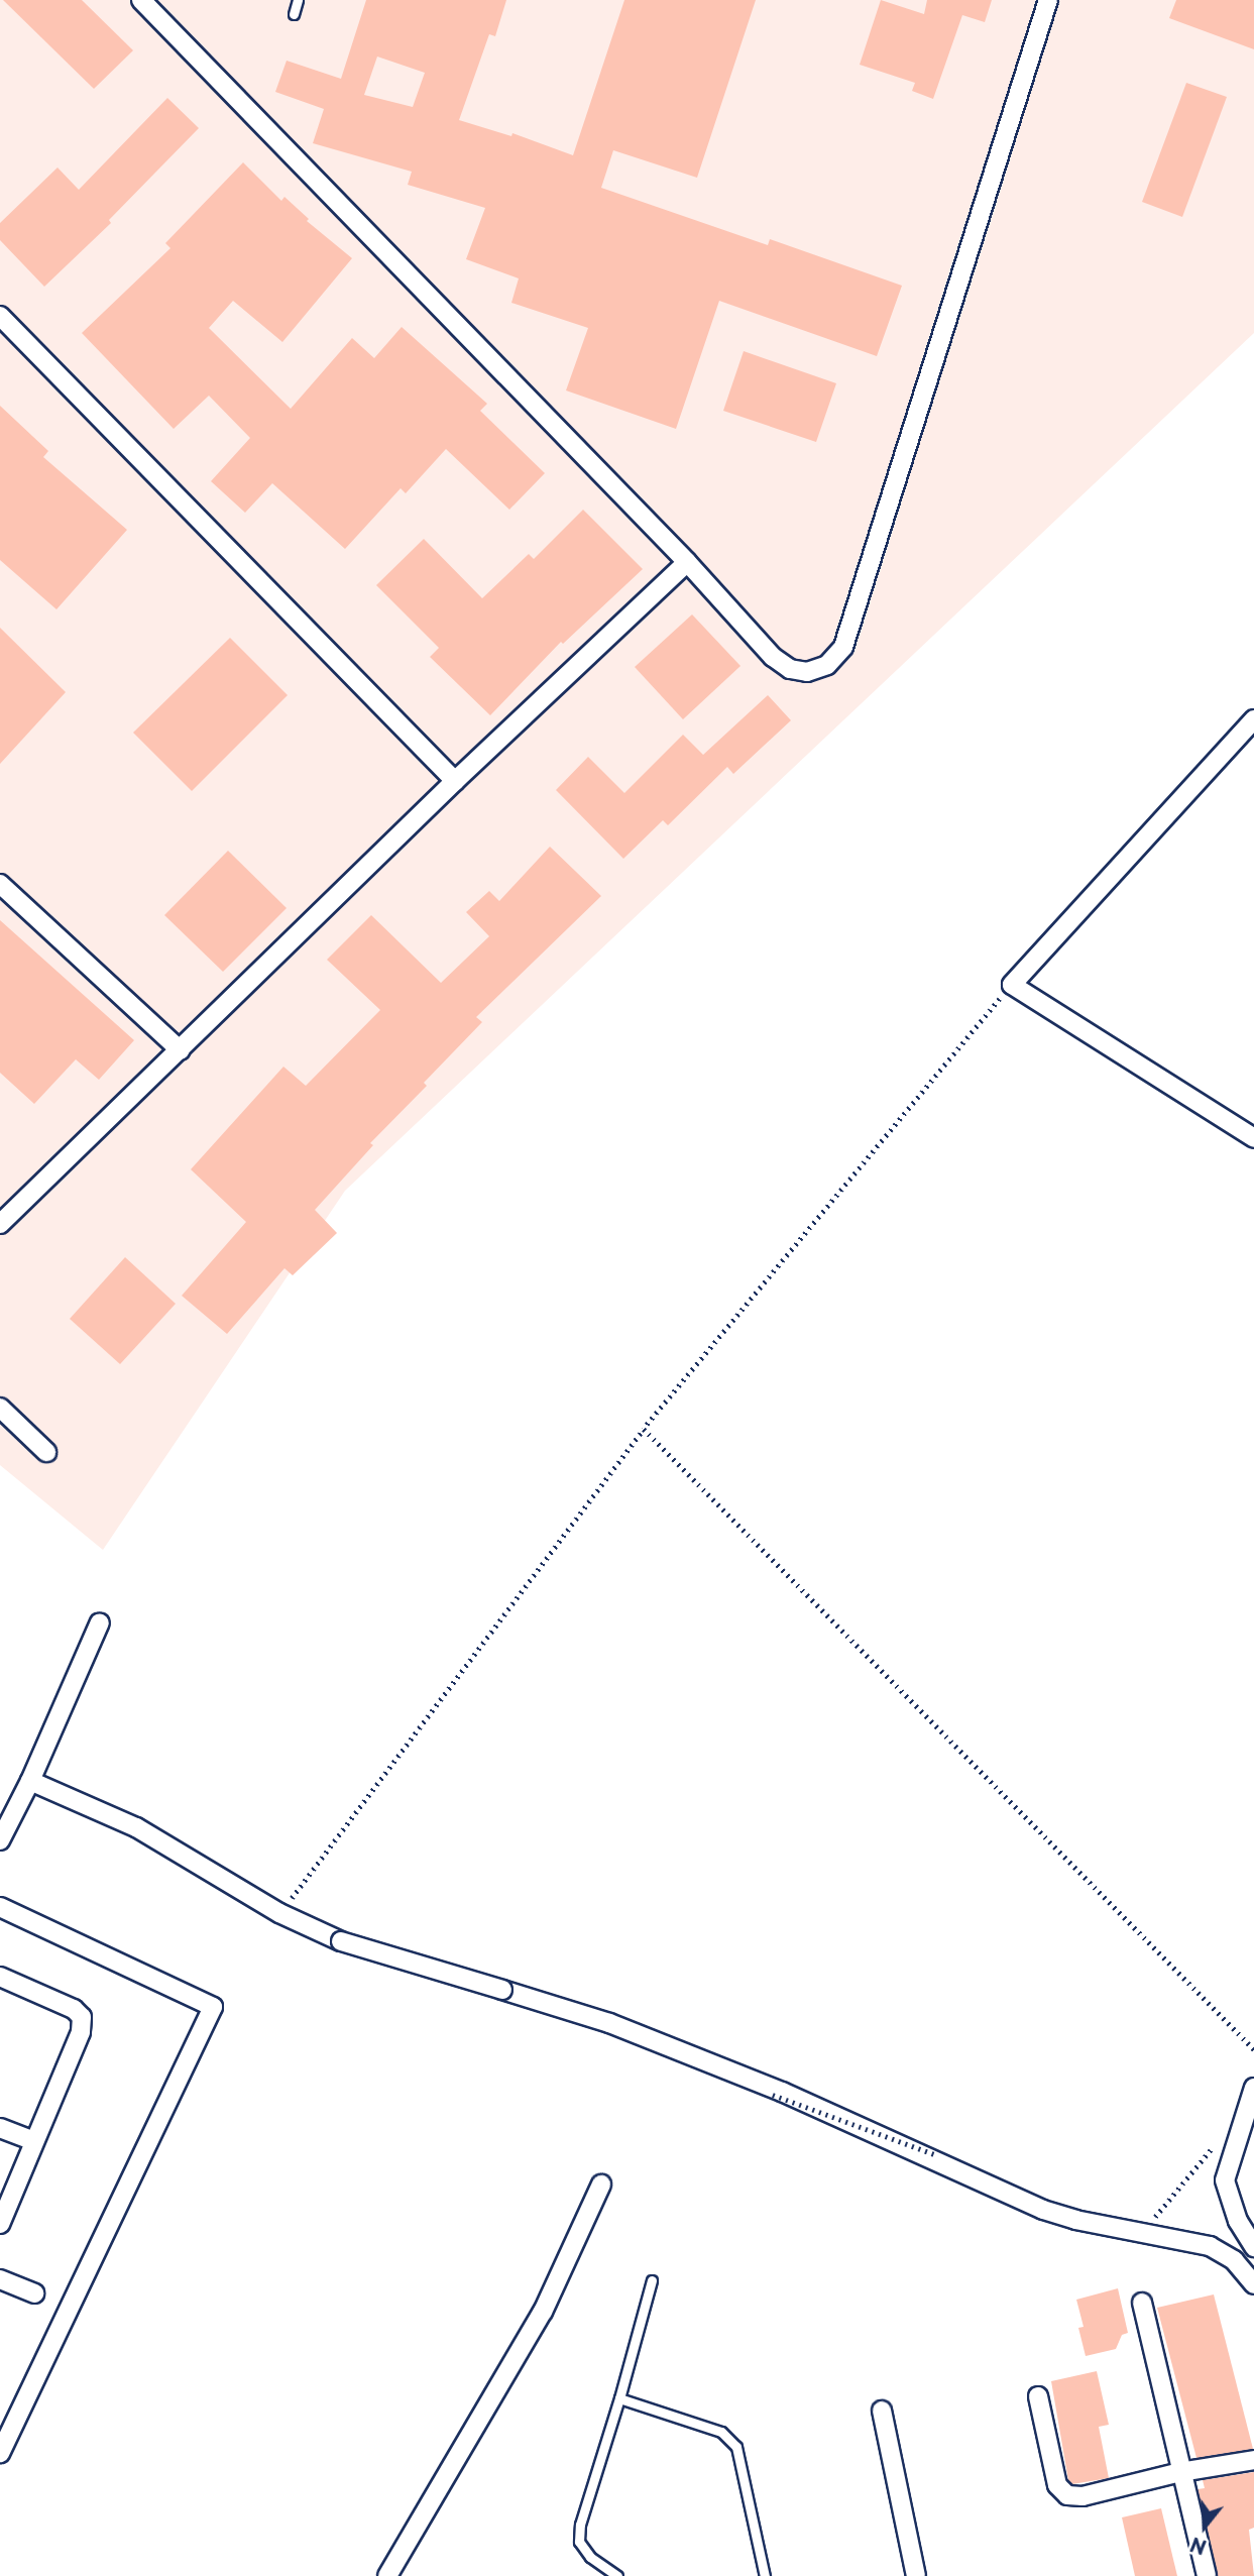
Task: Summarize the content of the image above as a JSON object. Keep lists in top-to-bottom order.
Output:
{
  "north": "bottom"
}
